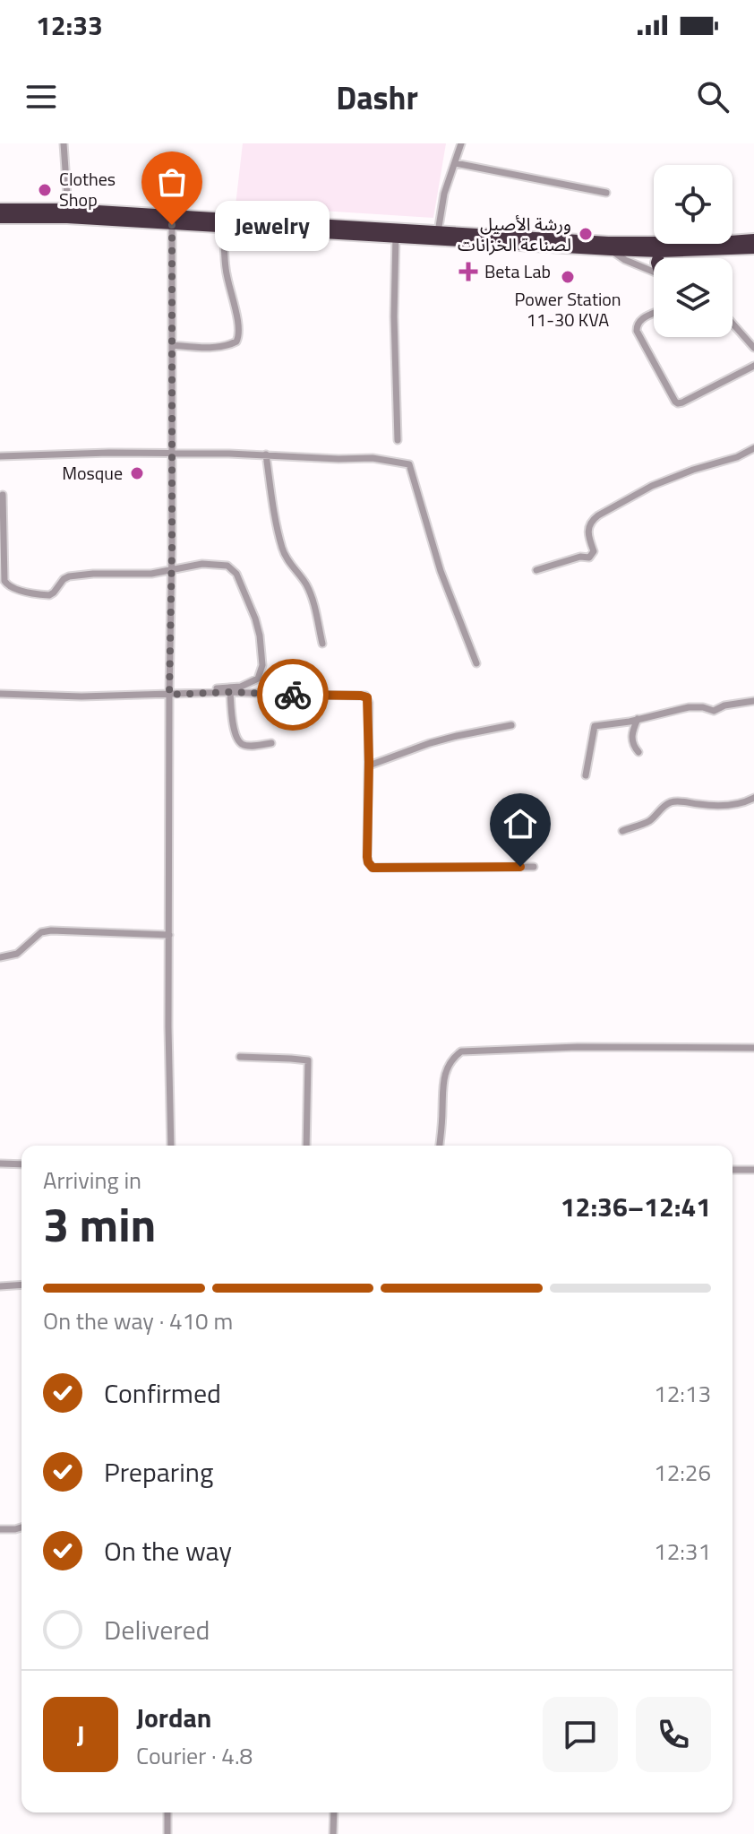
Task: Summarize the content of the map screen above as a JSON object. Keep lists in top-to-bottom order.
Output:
{
  "places": {
    "other": [
      "Clothes Shop",
      "Jewelry",
      "ورشة الأصيل لصناعة الخزانات",
      "Power Station 11-30 KVA",
      "Mosque"
    ],
    "health": ["Beta Lab"]
  },
  "page": {
    "status": "12:33",
    "header": "Dashr",
    "bubble": "Jewelry",
    "heading": ["3 min", "Arriving in", "12:36–12:41"],
    "panel": ["Jordan", "Courier · 4.8"],
    "bar": "On the way · 410 m",
    "list": [
      ["Confirmed", "12:13"],
      ["Preparing", "12:26"],
      ["On the way", "12:31"],
      "Delivered"
    ],
    "round": "J"
  }
}
